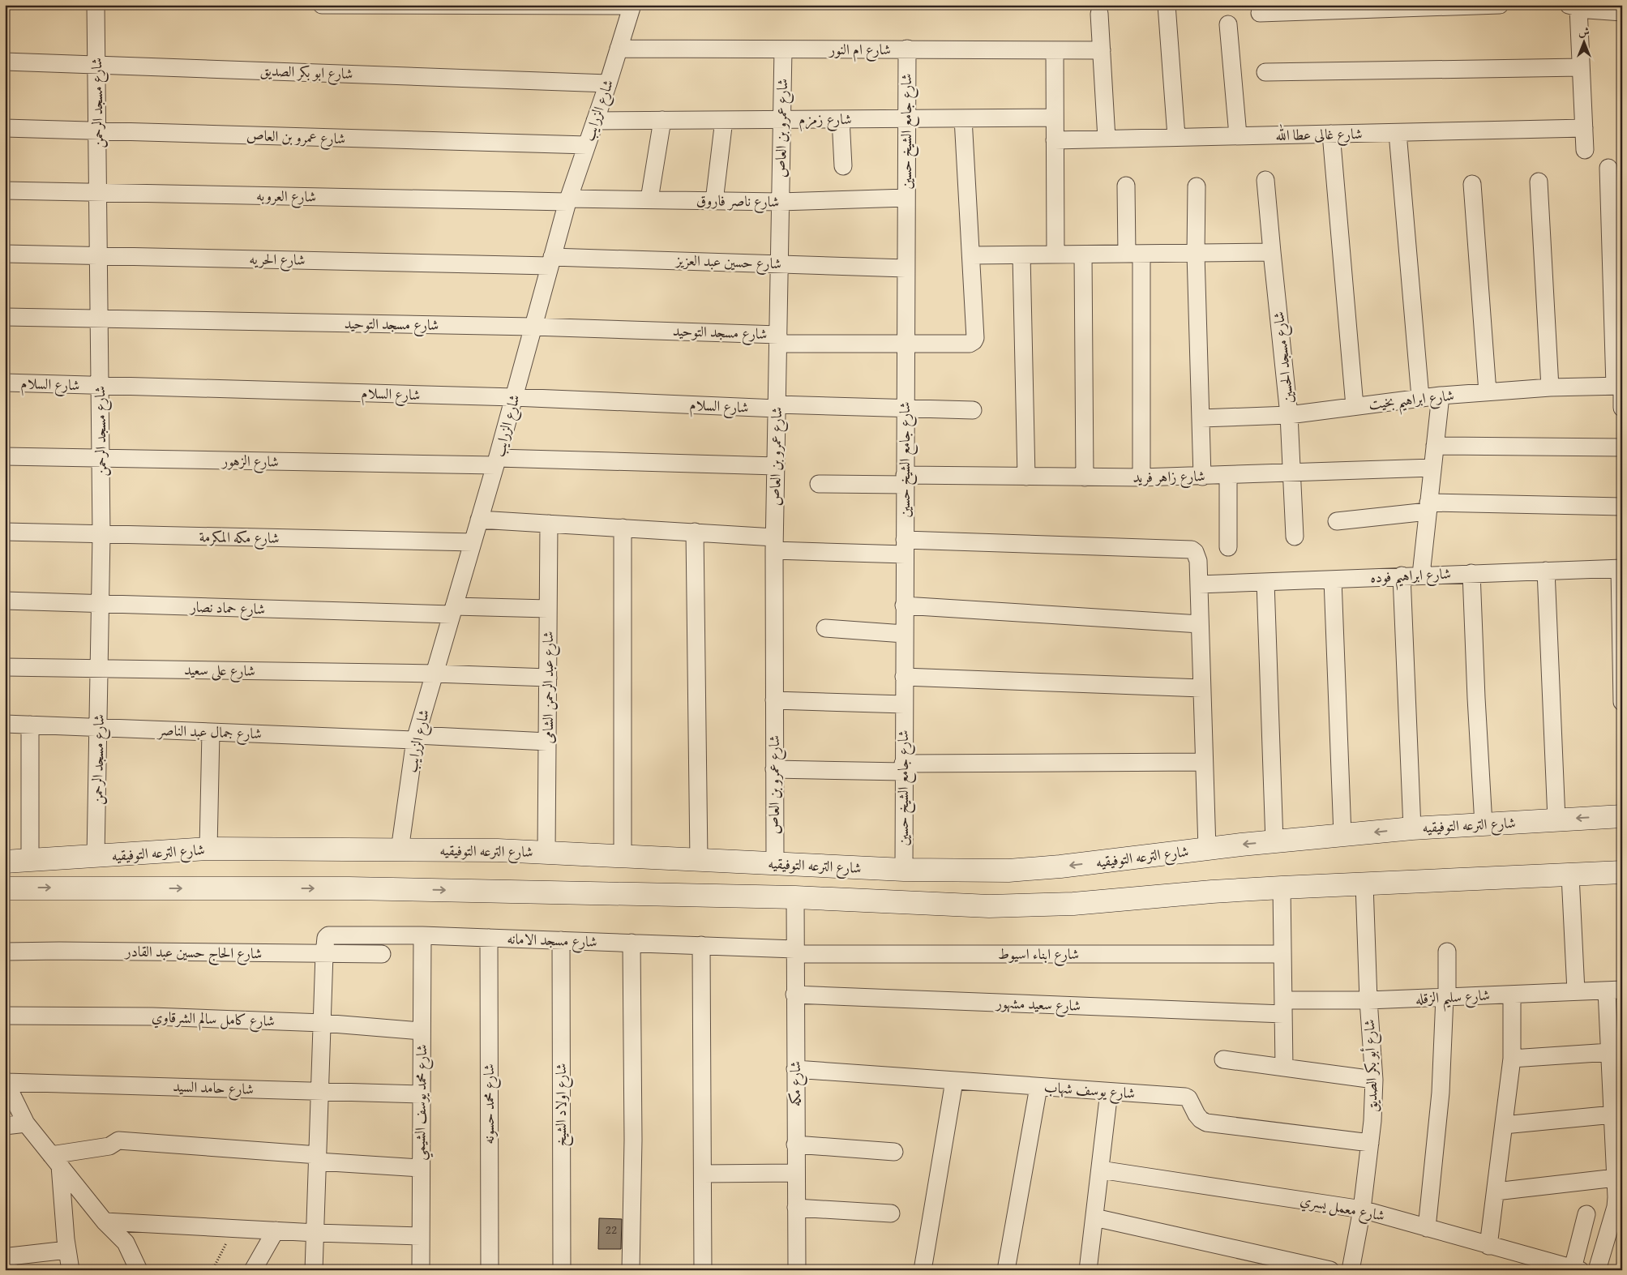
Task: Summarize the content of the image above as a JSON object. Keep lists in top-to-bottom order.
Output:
{
  "streets": {
    "main road": ["شارع الترعه التوفيقيه"],
    "street": [
      "شارع ام النور",
      "شارع ابو بكر الصديق",
      "شارع مسجد الرحمن",
      "شارع الزرايب",
      "شارع زمزم",
      "شارع عمرو بن العاص",
      "شارع جامع الشيخ حسين",
      "شارع غالى عطا الله",
      "شارع العروبه",
      "شارع ناصر فاروق",
      "شارع الحريه",
      "شارع حسين عبد العزيز",
      "شارع مسجد التوحيد",
      "شارع مسجد الحسين",
      "شارع السلام",
      "شارع ابراهيم بخيت",
      "شارع الزهور",
      "شارع زاهر فريد",
      "شارع مكه المكرمة",
      "شارع ابراهيم فوده",
      "شارع حماد نصار",
      "شارع على سعيد",
      "شارع عبد الرحمن الشامى",
      "شارع جمال عبد الناصر",
      "شارع مسجد الامانه",
      "شارع الحاج حسين عبد القادر",
      "شارع ابناء اسيوط",
      "شارع سليم الزقله",
      "شارع سعيد مشهور",
      "شارع كامل سالم الشرقاوي",
      "شارع أبو بكر الصديق",
      "شارع مكه",
      "شارع حامد السيد",
      "شارع يوسف شهاب",
      "شارع محمد يوسف الشيمي",
      "شارع محمد حسونه",
      "شارع اولاد الشيخ",
      "شارع معمل يسري"
    ]
  },
  "crossings": [
    ["شارع ام النور", "شارع الزرايب"],
    ["شارع ام النور", "شارع عمرو بن العاص"],
    ["شارع ام النور", "شارع جامع الشيخ حسين"],
    ["شارع ابو بكر الصديق", "شارع مسجد الرحمن"],
    ["شارع ابو بكر الصديق", "شارع الزرايب"],
    ["شارع مسجد الرحمن", "شارع عمرو بن العاص"],
    ["شارع مسجد الرحمن", "شارع العروبه"],
    ["شارع مسجد الرحمن", "شارع الحريه"],
    ["شارع مسجد الرحمن", "شارع مسجد التوحيد"],
    ["شارع مسجد الرحمن", "شارع السلام"],
    ["شارع مسجد الرحمن", "شارع الزهور"],
    ["شارع مسجد الرحمن", "شارع مكه المكرمة"],
    ["شارع مسجد الرحمن", "شارع حماد نصار"],
    ["شارع مسجد الرحمن", "شارع على سعيد"],
    ["شارع مسجد الرحمن", "شارع جمال عبد الناصر"],
    ["شارع مسجد الرحمن", "شارع الترعه التوفيقيه"],
    ["شارع الزرايب", "شارع زمزم"],
    ["شارع الزرايب", "شارع عمرو بن العاص"],
    ["شارع الزرايب", "شارع العروبه"],
    ["شارع الزرايب", "شارع ناصر فاروق"],
    ["شارع الزرايب", "شارع الحريه"],
    ["شارع الزرايب", "شارع حسين عبد العزيز"],
    ["شارع الزرايب", "شارع مسجد التوحيد"],
    ["شارع الزرايب", "شارع السلام"],
    ["شارع الزرايب", "شارع الزهور"],
    ["شارع الزرايب", "شارع مكه المكرمة"],
    ["شارع الزرايب", "شارع حماد نصار"],
    ["شارع الزرايب", "شارع على سعيد"],
    ["شارع الزرايب", "شارع جمال عبد الناصر"],
    ["شارع الزرايب", "شارع الترعه التوفيقيه"],
    ["شارع زمزم", "شارع عمرو بن العاص"],
    ["شارع زمزم", "شارع جامع الشيخ حسين"],
    ["شارع عمرو بن العاص", "شارع ناصر فاروق"],
    ["شارع عمرو بن العاص", "شارع حسين عبد العزيز"],
    ["شارع عمرو بن العاص", "شارع مسجد التوحيد"],
    ["شارع عمرو بن العاص", "شارع السلام"],
    ["شارع عمرو بن العاص", "شارع الزهور"],
    ["شارع عمرو بن العاص", "شارع الترعه التوفيقيه"],
    ["شارع جامع الشيخ حسين", "شارع ناصر فاروق"],
    ["شارع جامع الشيخ حسين", "شارع حسين عبد العزيز"],
    ["شارع جامع الشيخ حسين", "شارع مسجد التوحيد"],
    ["شارع جامع الشيخ حسين", "شارع زاهر فريد"],
    ["شارع جامع الشيخ حسين", "شارع الترعه التوفيقيه"],
    ["شارع العروبه", "شارع ناصر فاروق"],
    ["شارع الحريه", "شارع حسين عبد العزيز"],
    ["شارع مسجد الحسين", "شارع ابراهيم بخيت"],
    ["شارع مسجد الحسين", "شارع زاهر فريد"],
    ["شارع حماد نصار", "شارع عبد الرحمن الشامى"],
    ["شارع على سعيد", "شارع عبد الرحمن الشامى"],
    ["شارع عبد الرحمن الشامى", "شارع جمال عبد الناصر"],
    ["شارع عبد الرحمن الشامى", "شارع الترعه التوفيقيه"],
    ["شارع مسجد الامانه", "شارع الحاج حسين عبد القادر"],
    ["شارع مسجد الامانه", "شارع ابناء اسيوط"],
    ["شارع مسجد الامانه", "شارع مكه"],
    ["شارع مسجد الامانه", "شارع محمد يوسف الشيمي"],
    ["شارع مسجد الامانه", "شارع محمد حسونه"],
    ["شارع مسجد الامانه", "شارع اولاد الشيخ"],
    ["شارع ابناء اسيوط", "شارع مكه"],
    ["شارع سليم الزقله", "شارع سعيد مشهور"],
    ["شارع سليم الزقله", "شارع أبو بكر الصديق"],
    ["شارع سعيد مشهور", "شارع مكه"],
    ["شارع كامل سالم الشرقاوي", "شارع محمد يوسف الشيمي"],
    ["شارع أبو بكر الصديق", "شارع يوسف شهاب"],
    ["شارع أبو بكر الصديق", "شارع معمل يسري"],
    ["شارع مكه", "شارع يوسف شهاب"],
    ["شارع حامد السيد", "شارع محمد يوسف الشيمي"]
  ],
  "house_numbers": ["22"],
  "north": "top"
}
